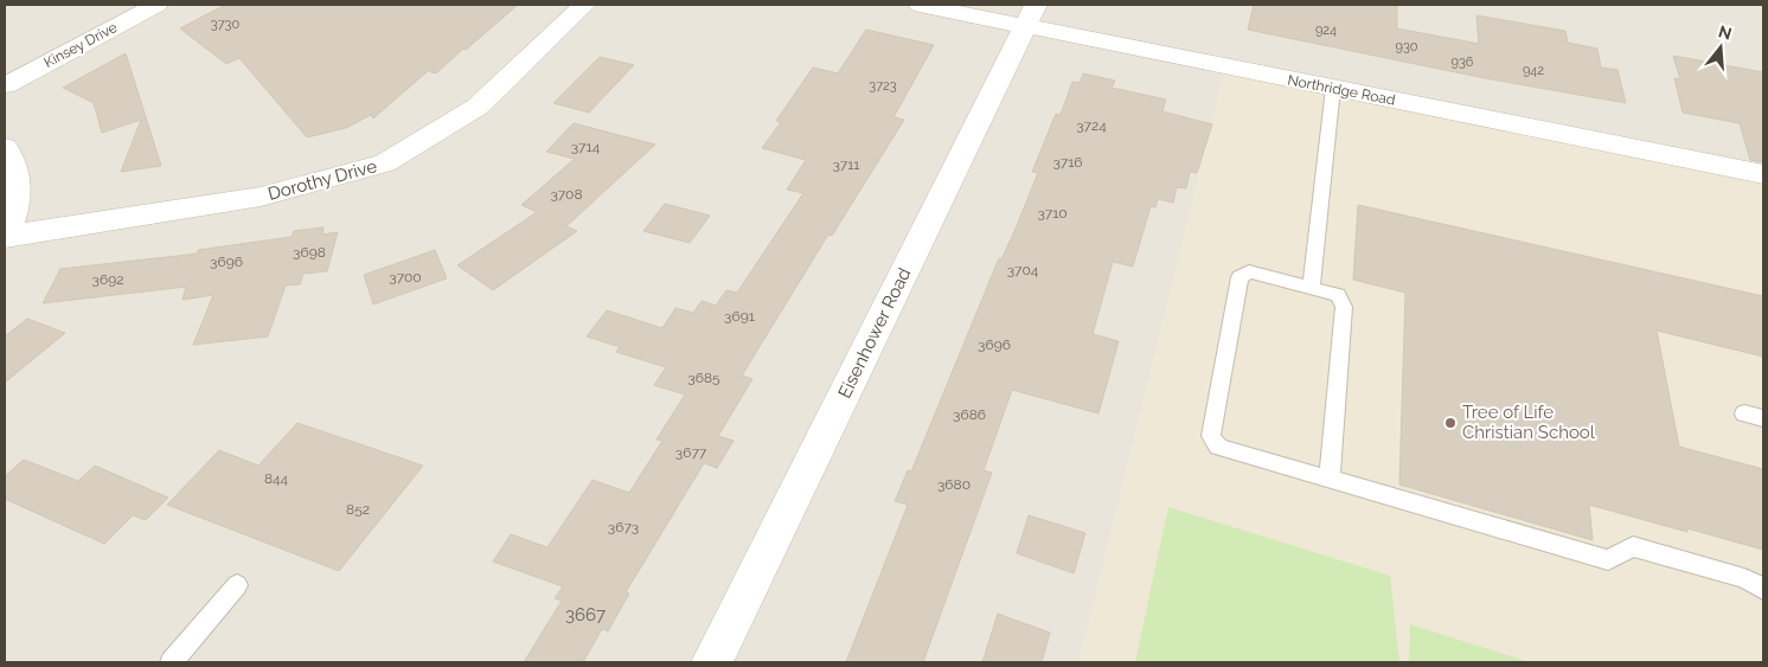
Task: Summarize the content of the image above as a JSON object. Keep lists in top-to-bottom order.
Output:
{
  "streets": {
    "street": [
      "Kinsey Drive",
      "Northridge Road",
      "Dorothy Drive",
      "Eisenhower Road"
    ]
  },
  "crossings": [
    ["Northridge Road", "Eisenhower Road"]
  ],
  "places": ["Tree of Life Christian School"],
  "house_numbers": [
    "3730",
    "924",
    "930",
    "936",
    "942",
    "3723",
    "3724",
    "3714",
    "3716",
    "3711",
    "3708",
    "3710",
    "3698",
    "3696",
    "3704",
    "3700",
    "3692",
    "3691",
    "3696",
    "3685",
    "3686",
    "3677",
    "844",
    "3680",
    "852",
    "3673",
    "3667"
  ],
  "north": "top"
}
